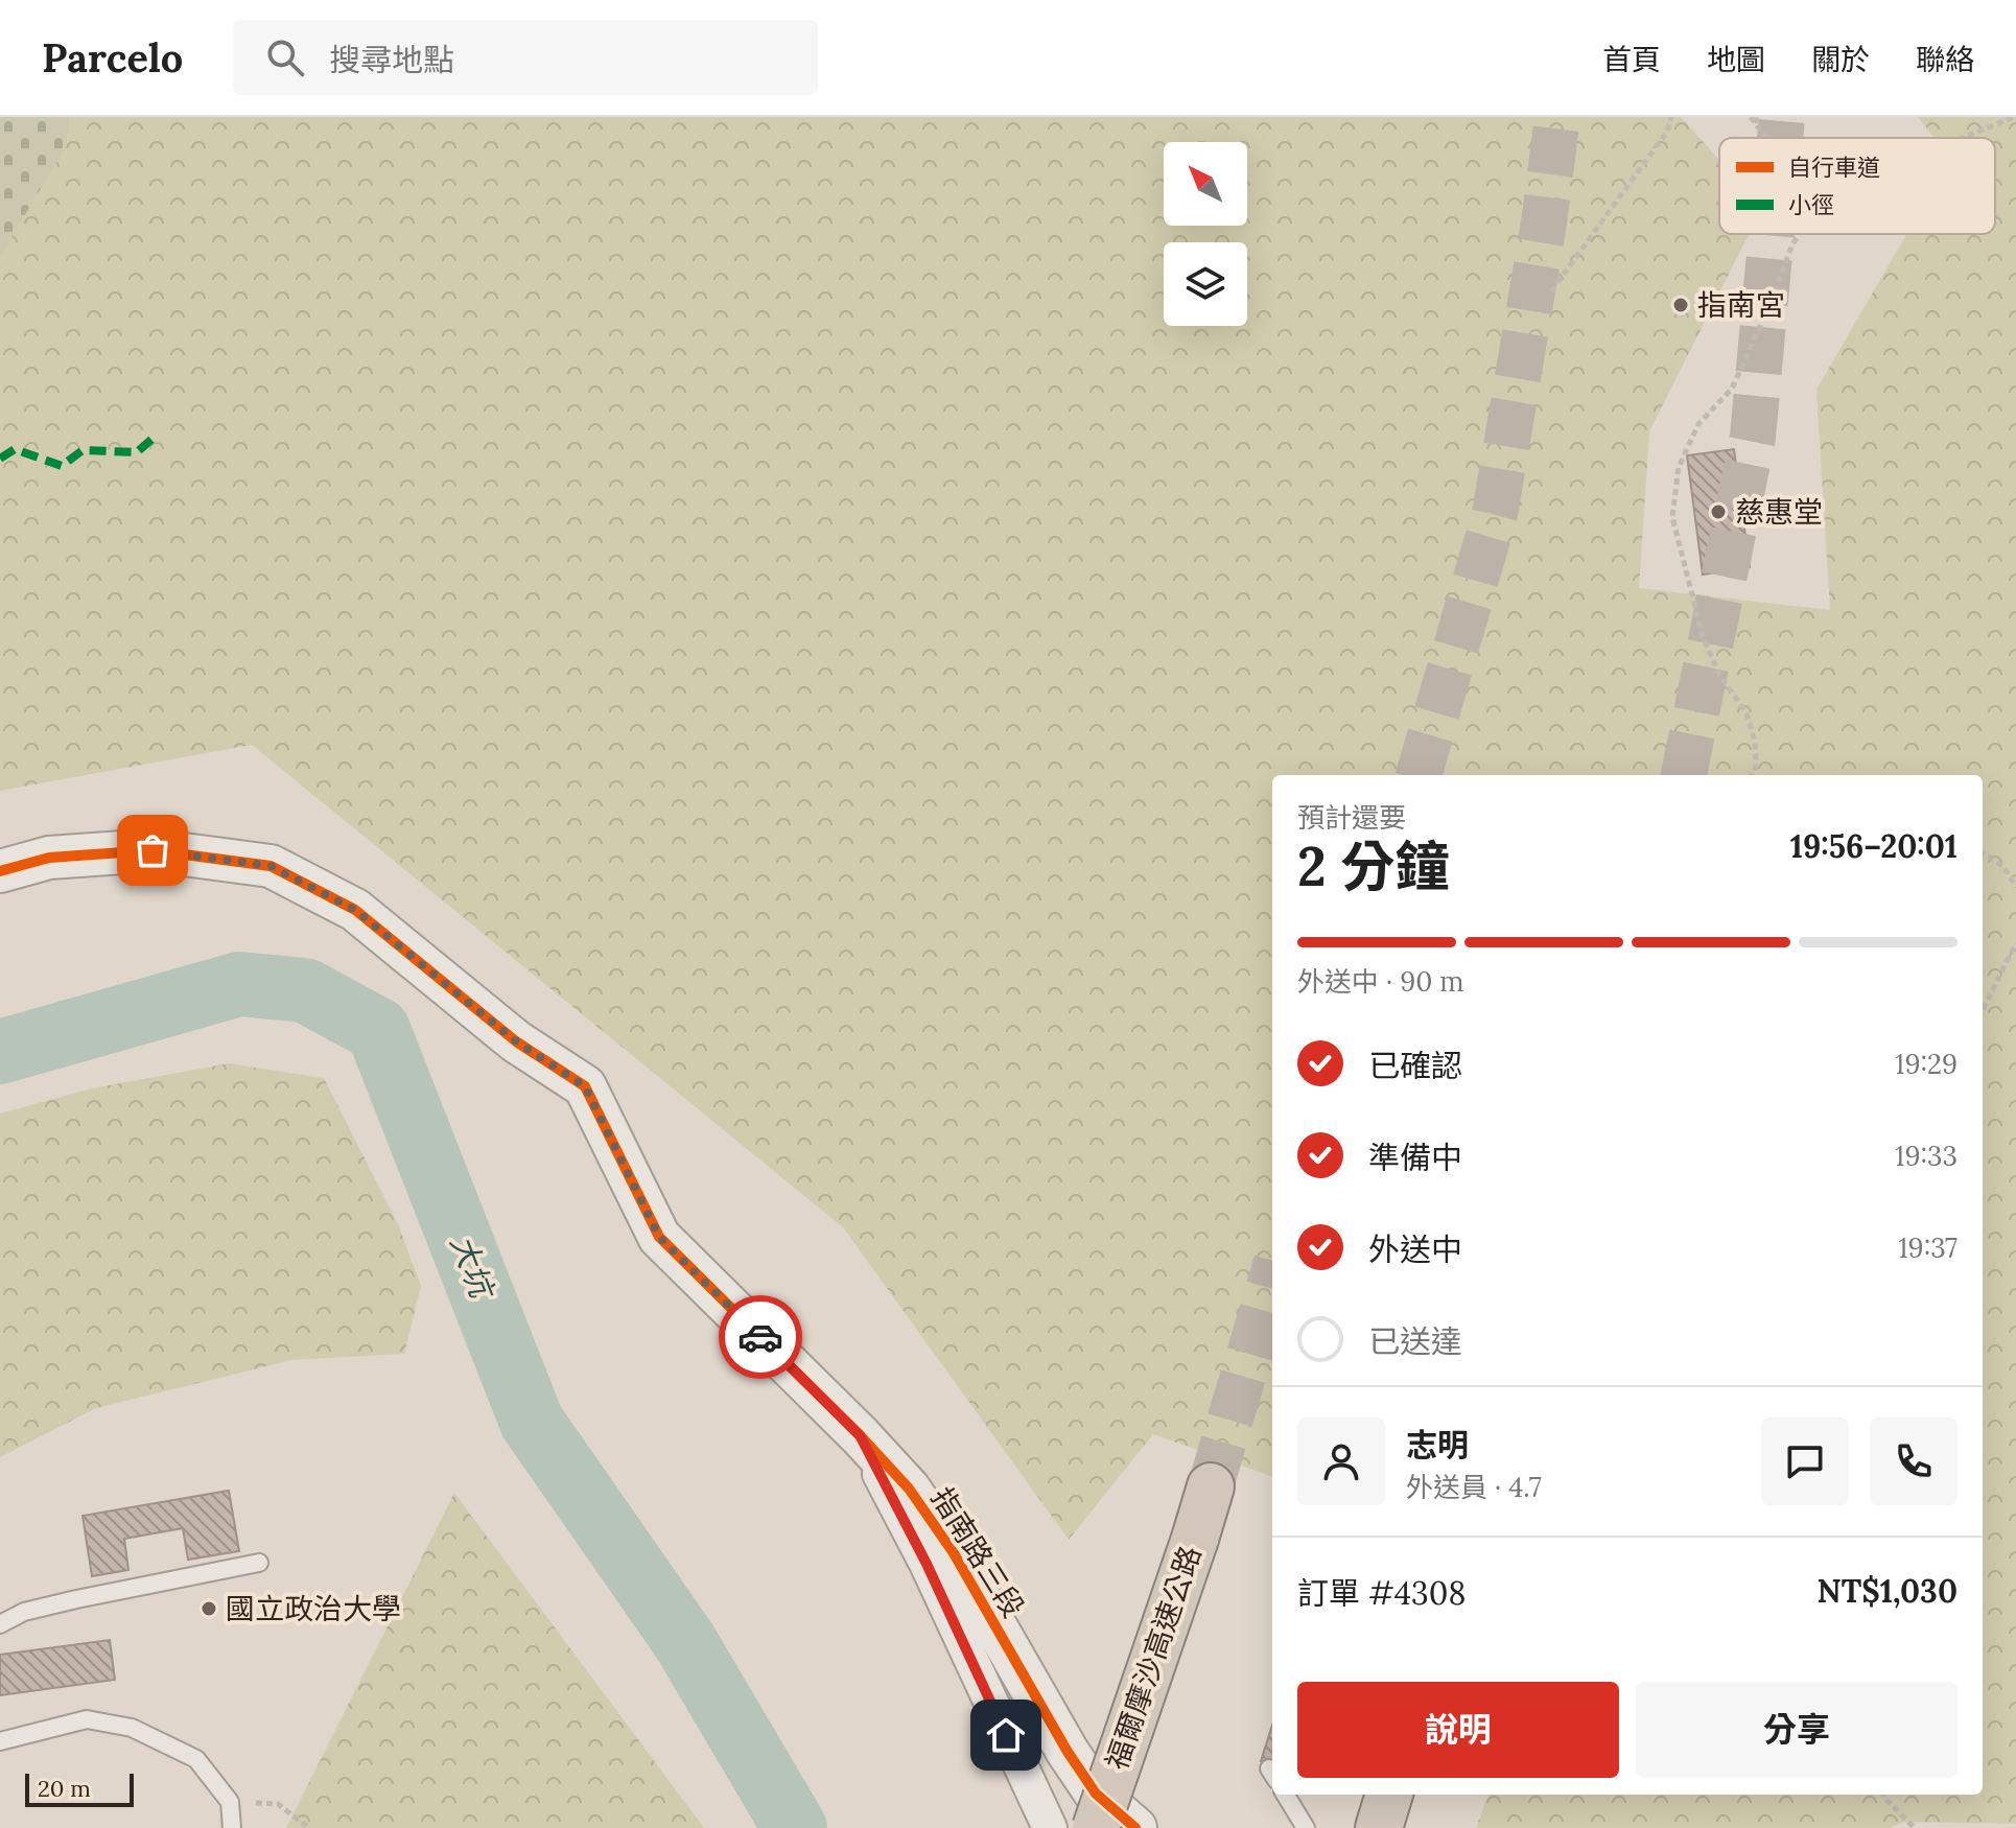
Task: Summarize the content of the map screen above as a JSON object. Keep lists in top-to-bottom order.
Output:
{
  "streets": {
    "highway": ["福爾摩沙高速公路"],
    "street": ["指南路三段"]
  },
  "water": ["大坑"],
  "places": ["指南宮", "慈惠堂", "國立政治大學"],
  "legend": ["自行車道", "小徑"],
  "scale_bar": "20 m",
  "north": "top left",
  "page": {
    "header": "Parcelo",
    "search": "搜尋地點",
    "nav": [
      "首頁",
      "地圖",
      "關於",
      "聯絡"
    ],
    "heading": ["2 分鐘", "預計還要", "19:56–20:01"],
    "panel": [
      "志明",
      "外送員 · 4.7",
      "訂單 #4308",
      "NT$1,030"
    ],
    "bar": "外送中 · 90 m",
    "list": [
      ["已確認", "19:29"],
      ["準備中", "19:33"],
      ["外送中", "19:37"],
      "已送達"
    ],
    "buttons": ["說明", "分享"],
    "scale": "20 m"
  }
}
